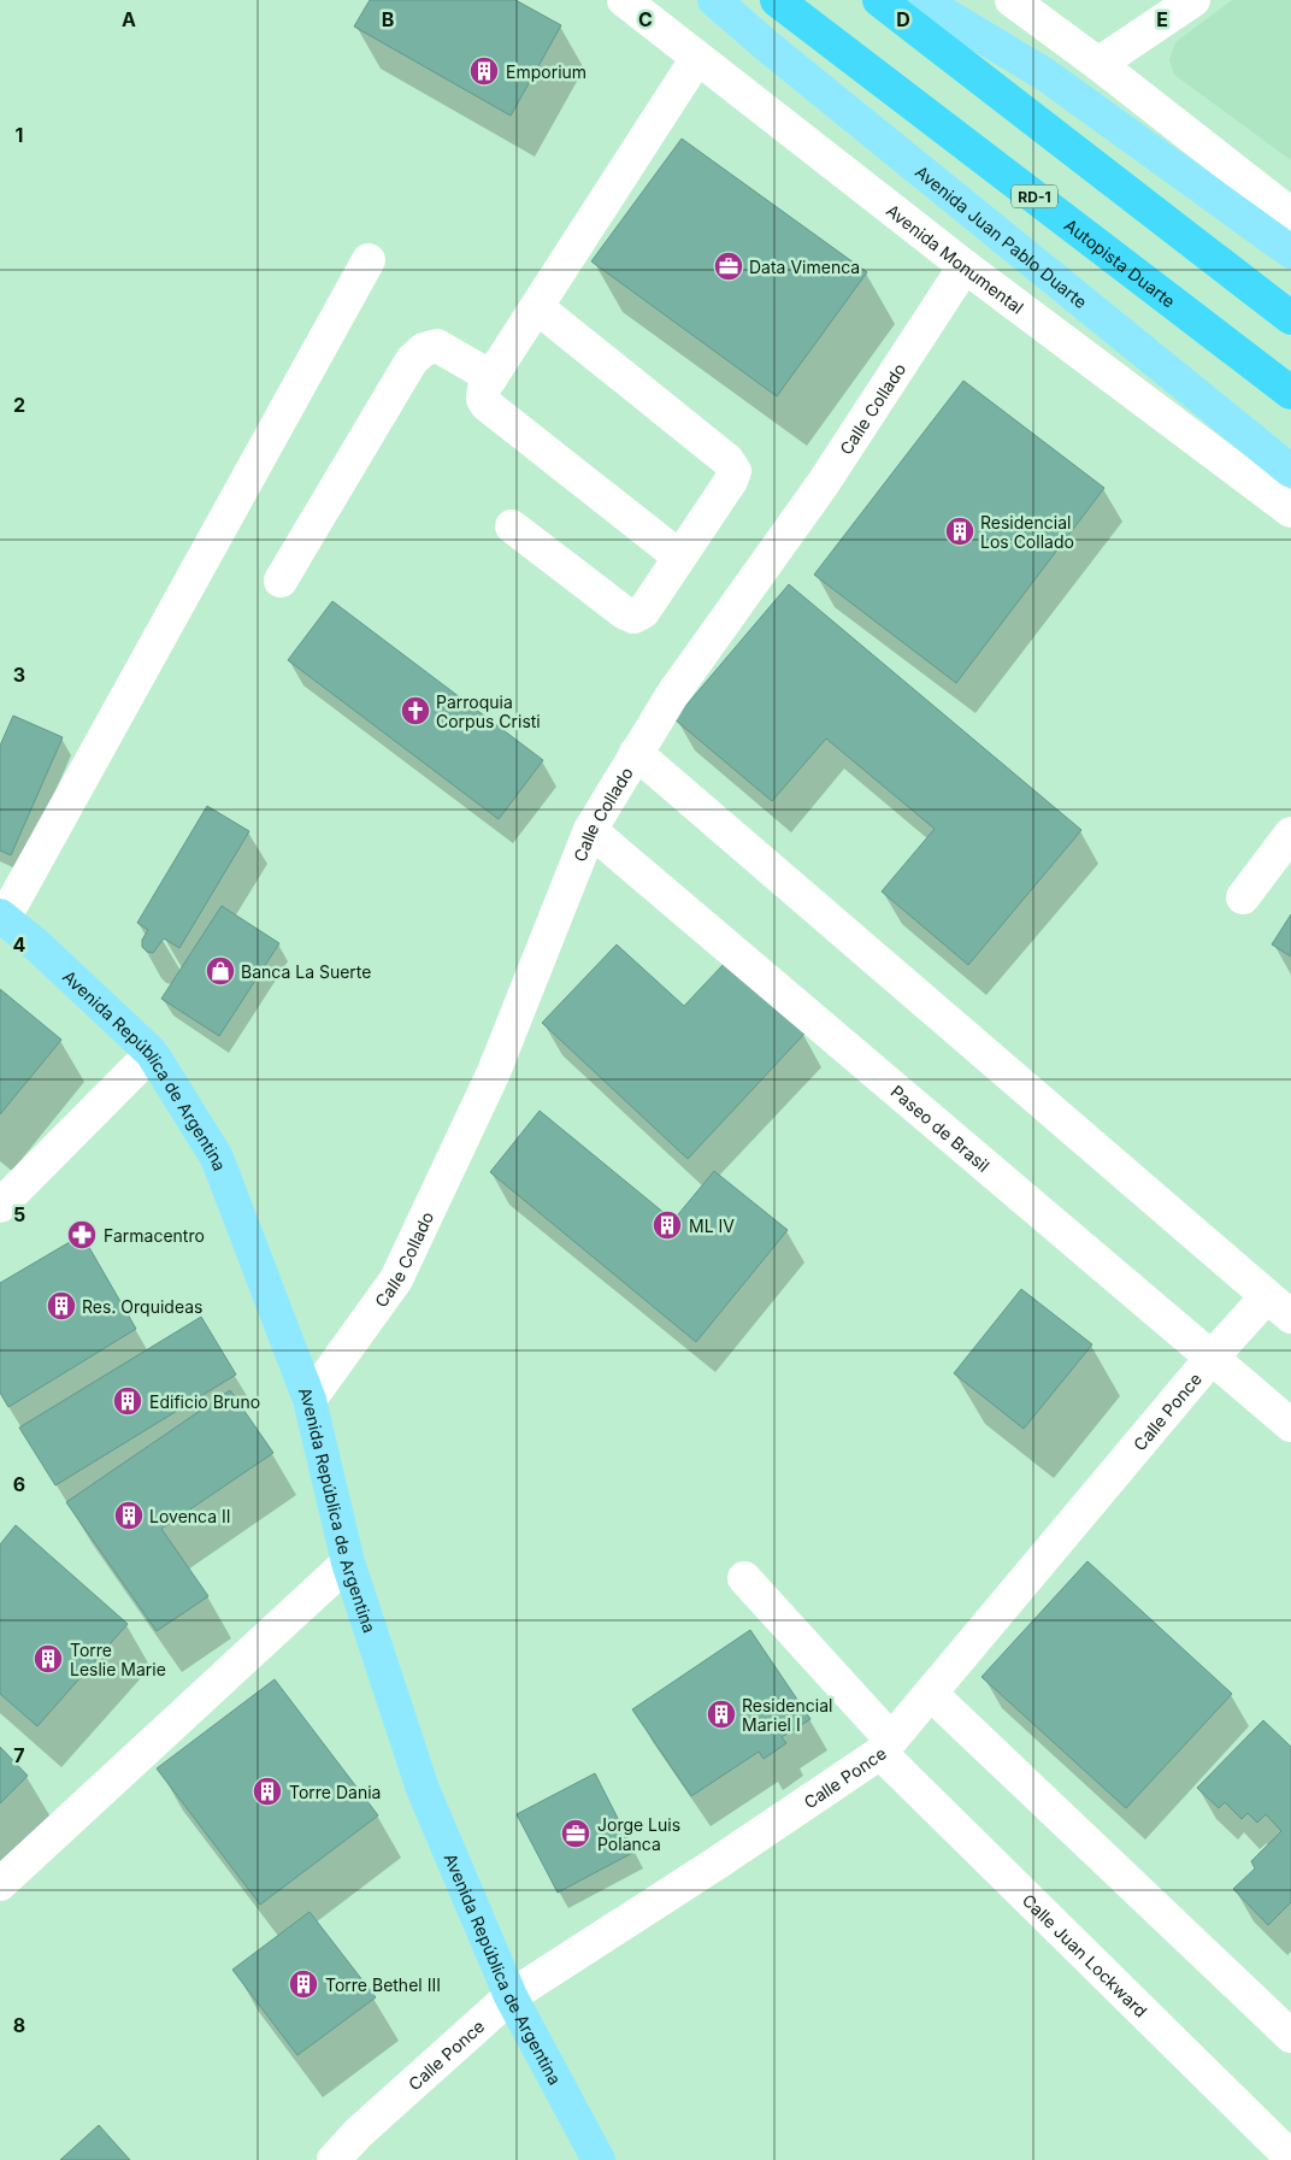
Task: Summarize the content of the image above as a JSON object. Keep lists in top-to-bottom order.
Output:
{
  "streets": {
    "highway": ["RD-1", "Autopista Duarte"],
    "main road": ["Avenida Juan Pablo Duarte", "Avenida República de Argentina"],
    "street": [
      "Avenida Monumental",
      "Calle Collado",
      "Paseo de Brasil",
      "Calle Ponce",
      "Calle Juan Lockward"
    ]
  },
  "crossings": [
    ["Avenida Monumental", "Calle Collado"],
    ["Calle Collado", "Avenida República de Argentina"],
    ["Calle Collado", "Paseo de Brasil"],
    ["Avenida República de Argentina", "Calle Ponce"],
    ["Paseo de Brasil", "Calle Ponce"],
    ["Calle Ponce", "Calle Juan Lockward"]
  ],
  "places": {
    "building": [
      "Emporium",
      "Residencial Los Collado",
      "ML IV",
      "Res. Orquideas",
      "Edificio Bruno",
      "Lovenca II",
      "Torre Leslie Marie",
      "Residencial Mariel I",
      "Torre Dania",
      "Torre Bethel III"
    ],
    "office": ["Data Vimenca", "Jorge Luis Polanca"],
    "church": ["Parroquia Corpus Cristi"],
    "shop": ["Banca La Suerte"],
    "pharmacy": ["Farmacentro"]
  },
  "grid": {
    "columns": [
      "A",
      "B",
      "C",
      "D",
      "E"
    ],
    "rows": [
      "1",
      "2",
      "3",
      "4",
      "5",
      "6",
      "7",
      "8"
    ]
  }
}
